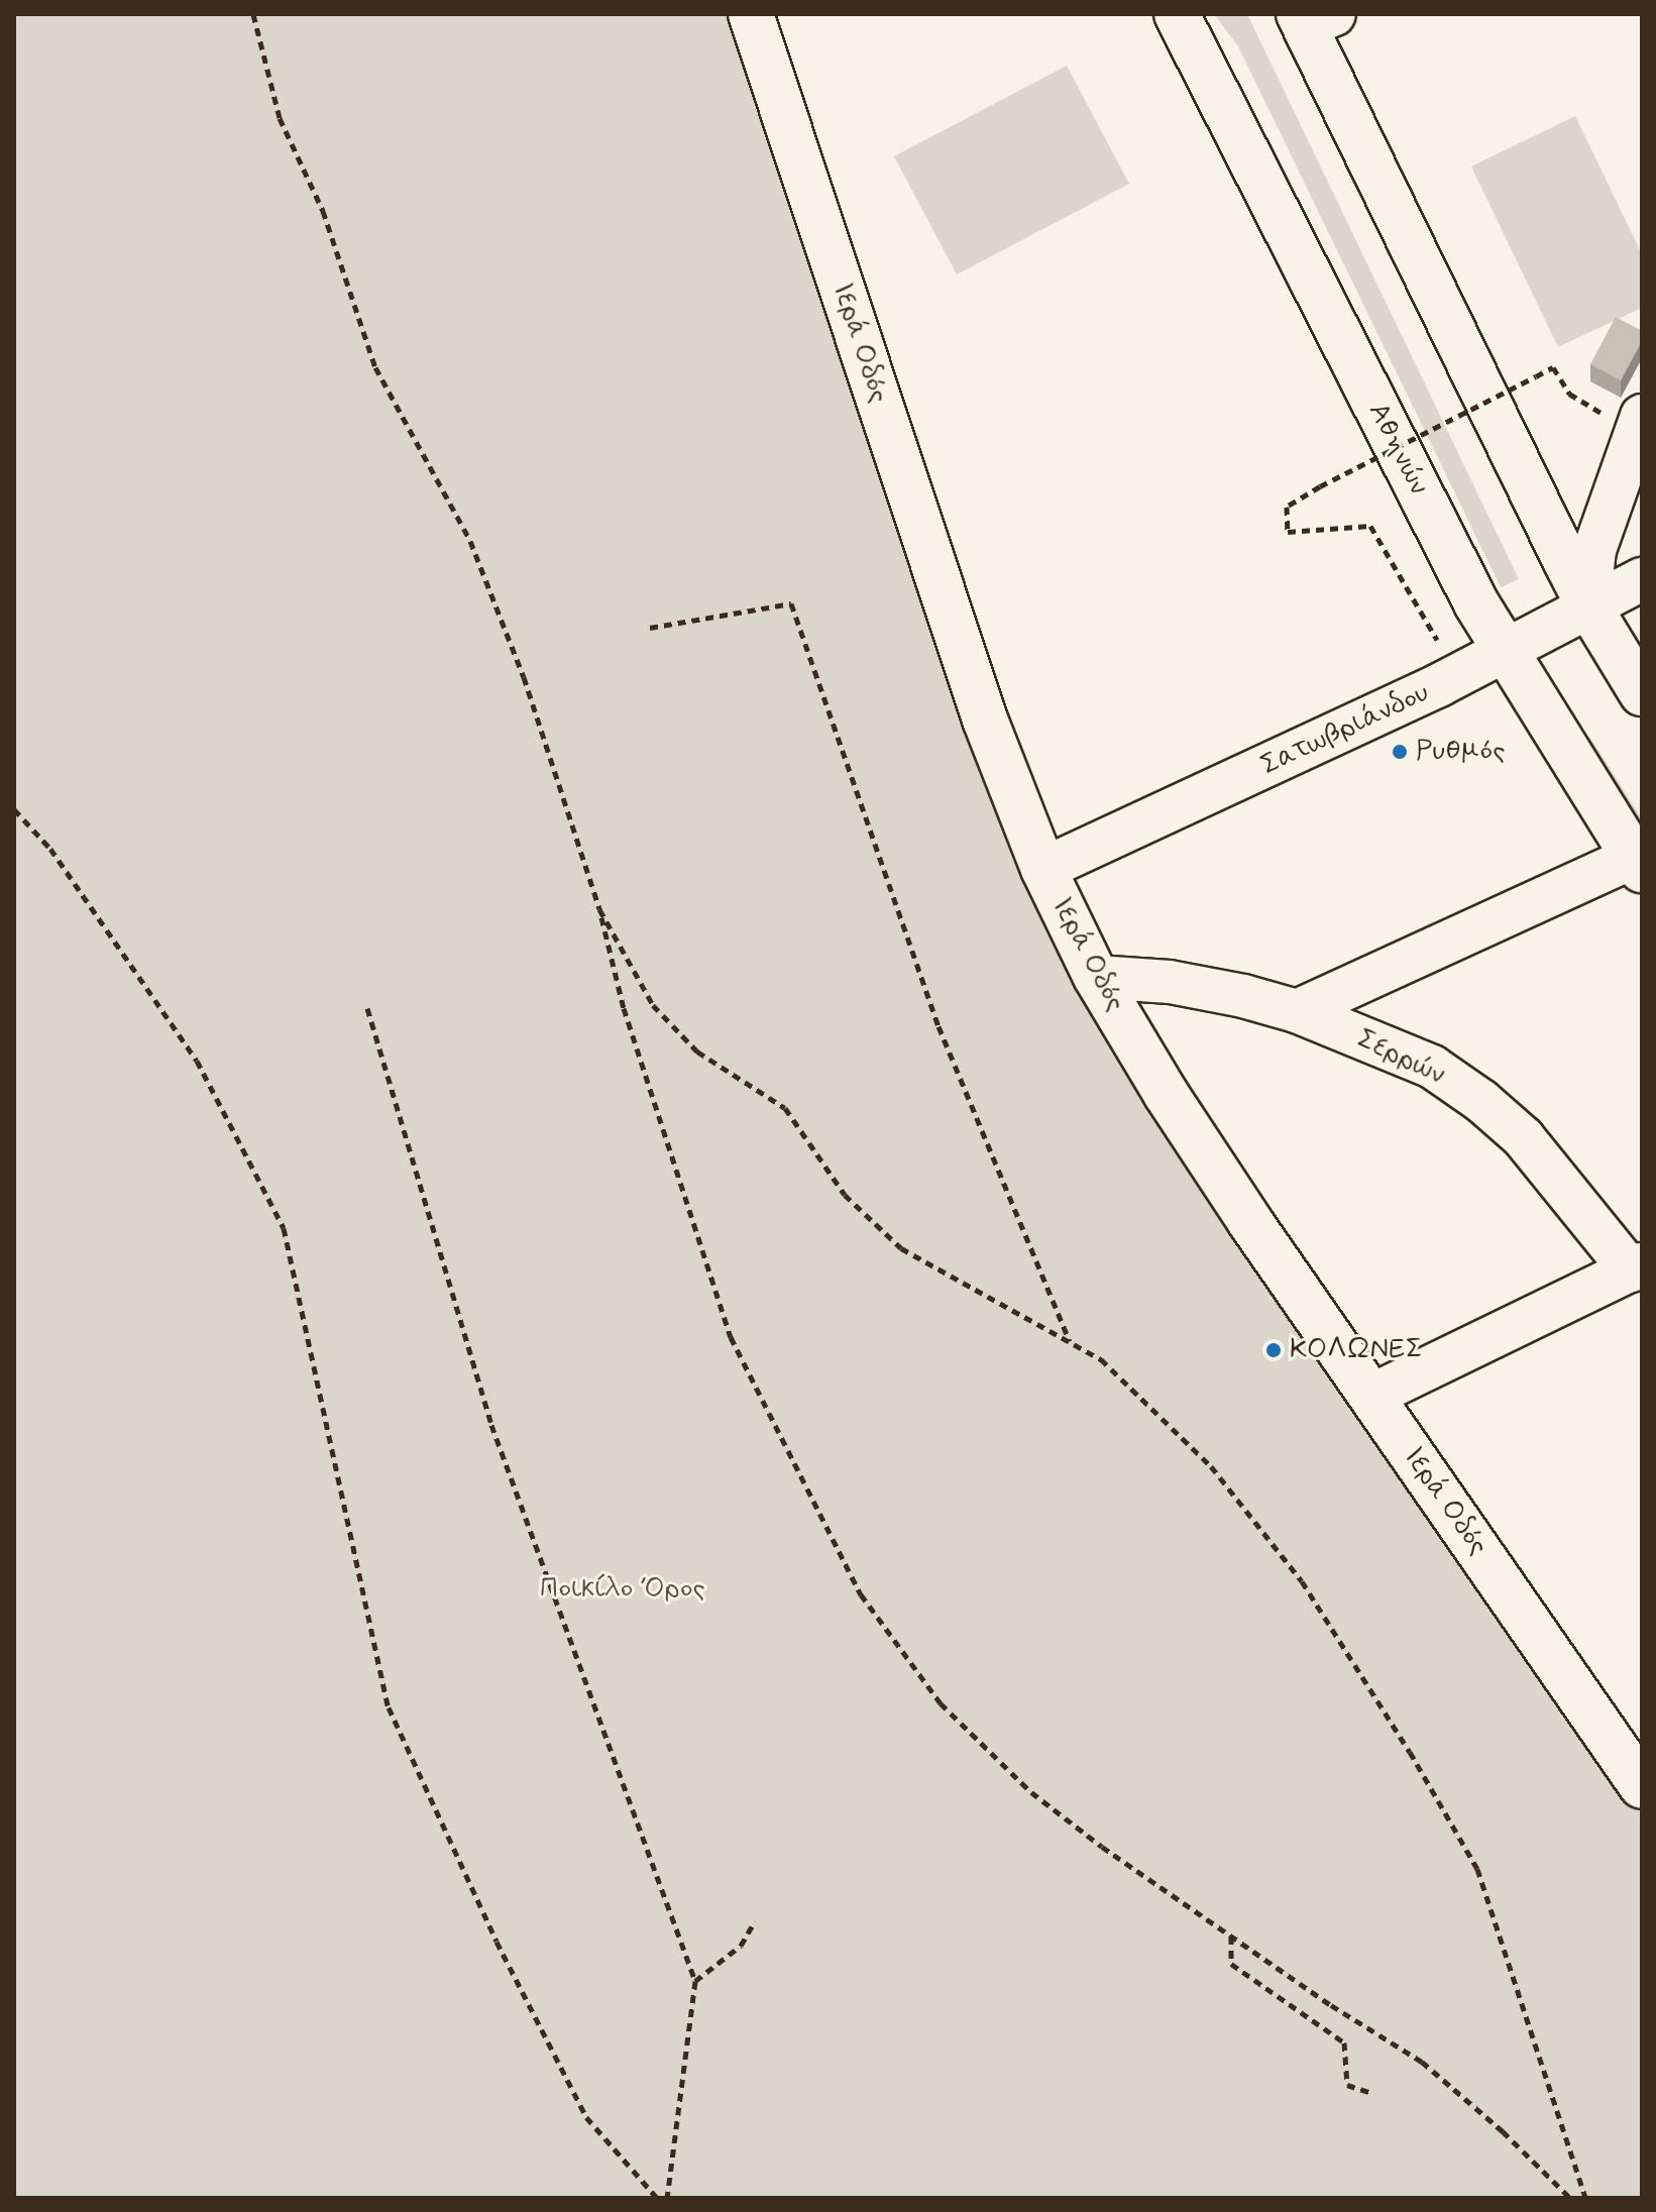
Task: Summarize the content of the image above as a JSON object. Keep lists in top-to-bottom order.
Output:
{
  "streets": {
    "main road": ["Ιερά Οδός", "Αθηνών"],
    "street": ["Σατωβριάνδου", "Σερρών"]
  },
  "crossings": [
    ["Ιερά Οδός", "Σατωβριάνδου"],
    ["Ιερά Οδός", "Σερρών"],
    ["Αθηνών", "Σατωβριάνδου"]
  ],
  "parks": ["Ποικίλο Όρος"],
  "places": ["Ρυθμός", "ΚΟΛΩΝΕΣ"]
}
